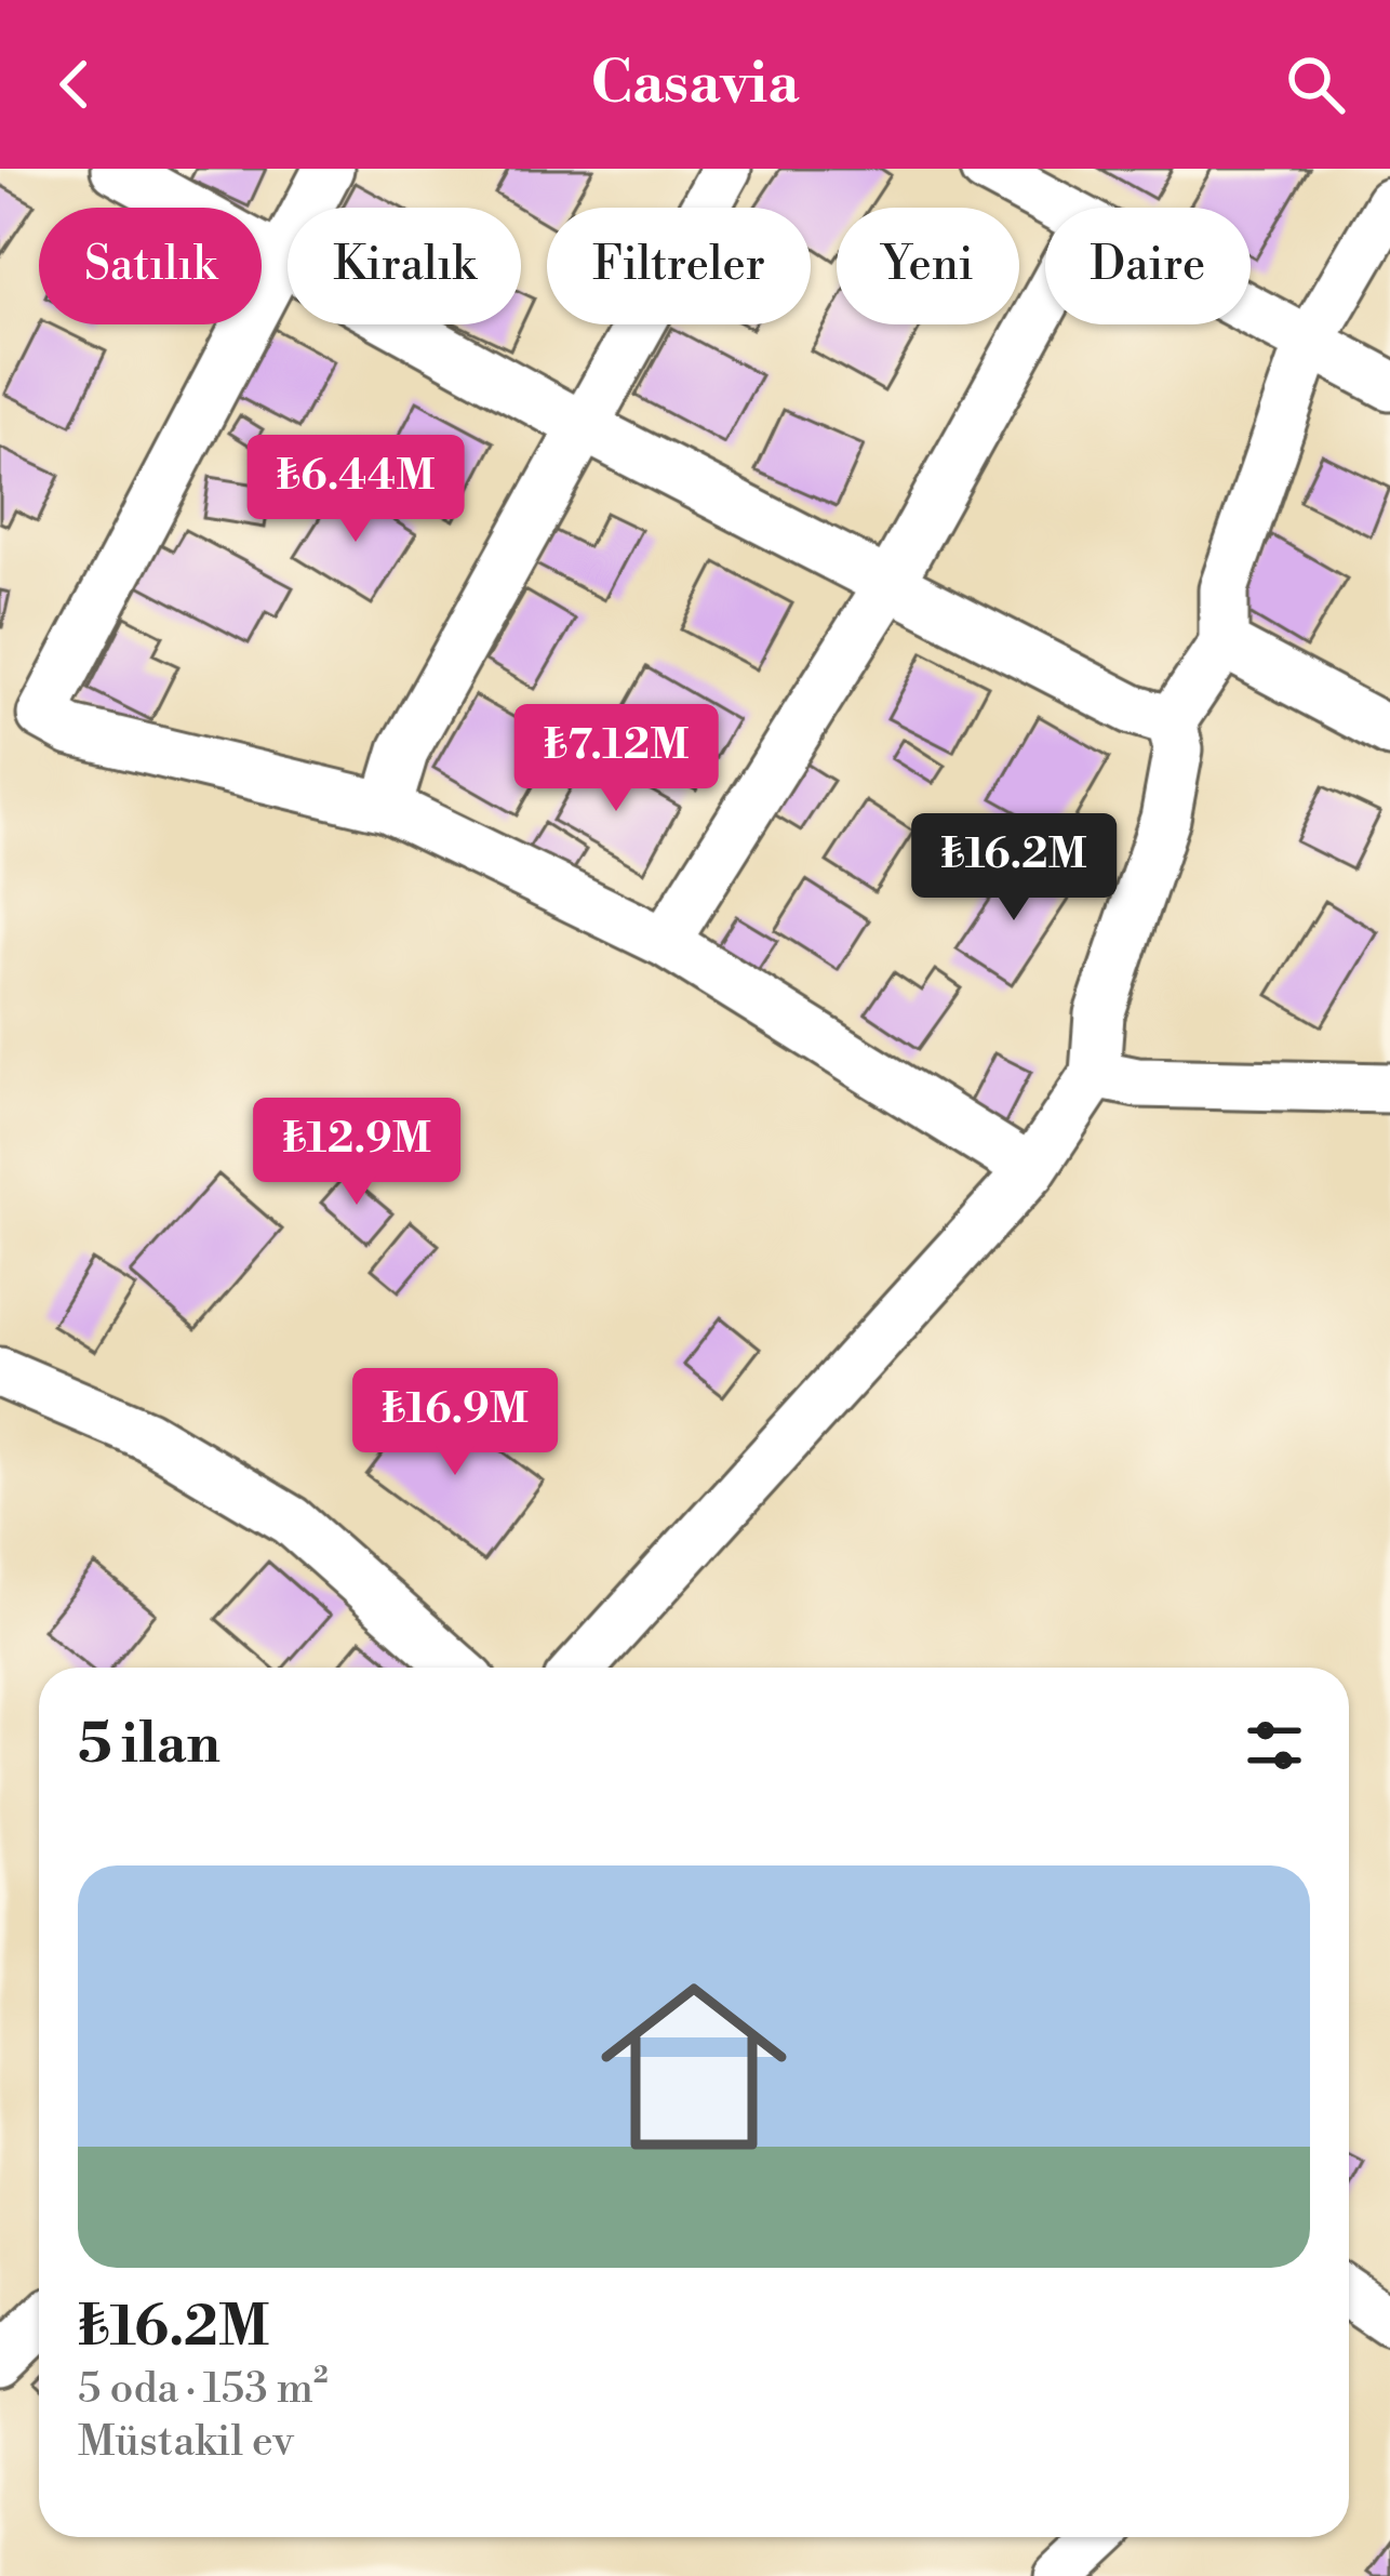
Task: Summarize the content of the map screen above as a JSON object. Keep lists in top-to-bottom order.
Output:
{
  "page": {
    "header": "Casavia",
    "chip": [
      "Satılık",
      "Kiralık",
      "Filtreler",
      "Yeni",
      "Daire"
    ],
    "price": [
      "₺6.44M",
      "₺7.12M",
      "₺16.2M",
      "₺12.9M",
      "₺16.9M"
    ],
    "heading": "5 ilan",
    "list": [
      {
        "name": "₺16.2M",
        "note": "5 oda · 153 m² · Müstakil ev"
      }
    ]
  }
}
